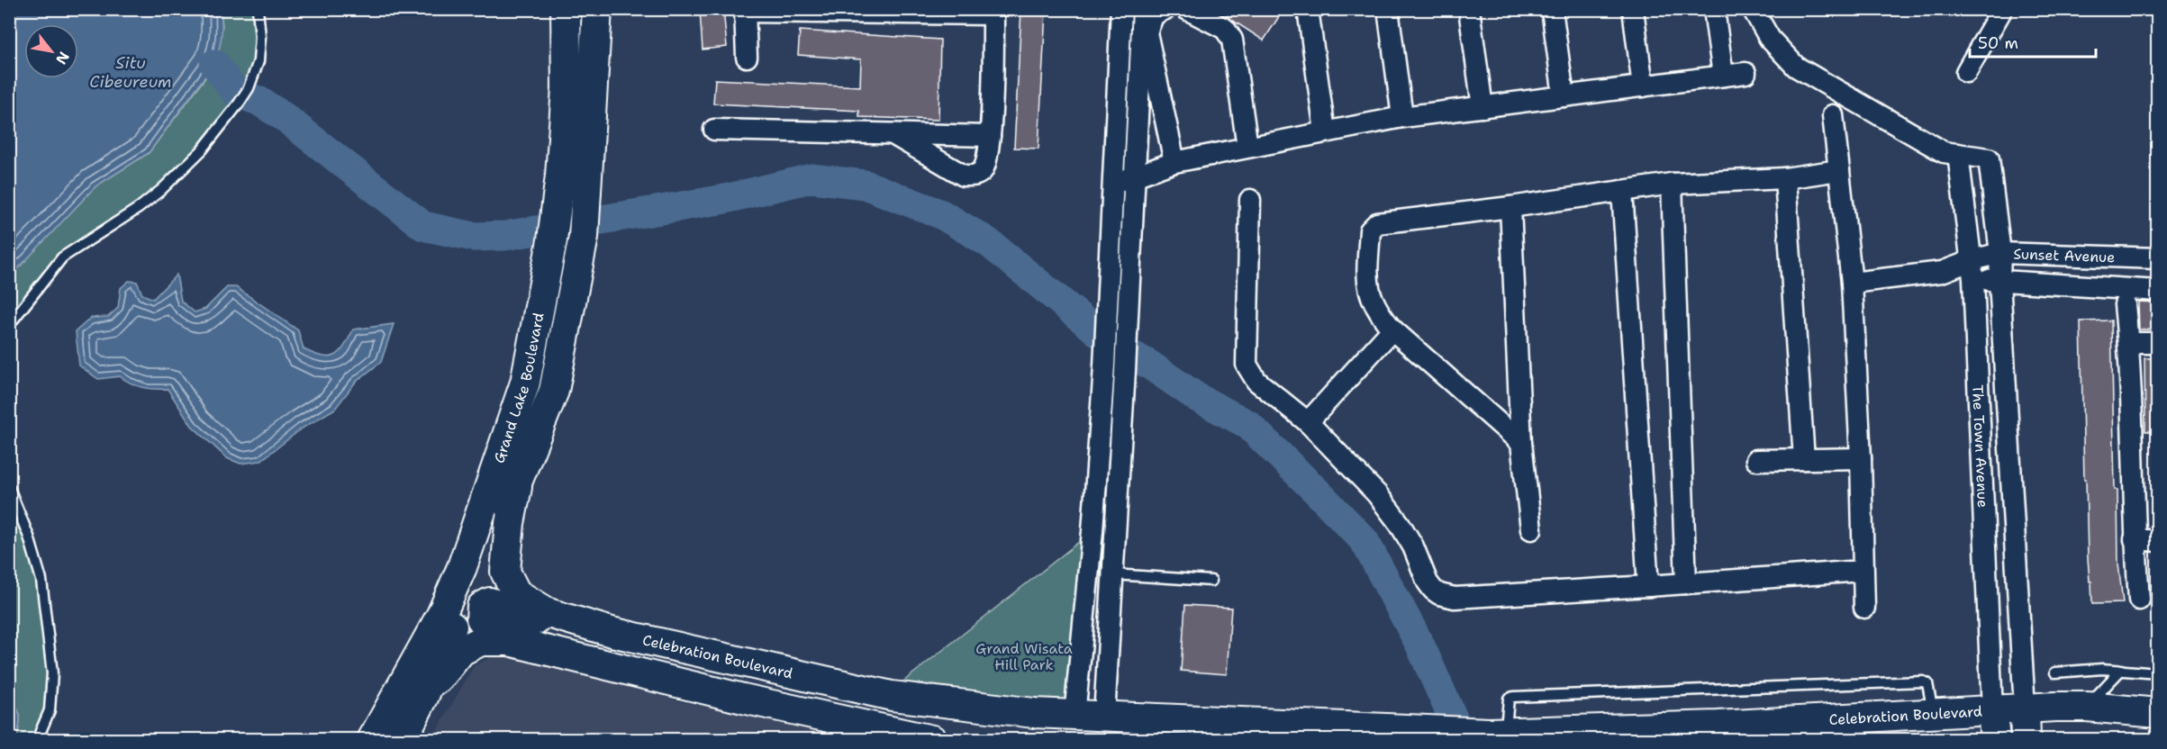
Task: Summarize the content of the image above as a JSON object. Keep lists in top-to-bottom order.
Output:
{
  "streets": {
    "street": [
      "Sunset Avenue",
      "Grand Lake Boulevard",
      "The Town Avenue",
      "Celebration Boulevard"
    ]
  },
  "crossings": [
    ["Sunset Avenue", "The Town Avenue"],
    ["Grand Lake Boulevard", "Celebration Boulevard"],
    ["The Town Avenue", "Celebration Boulevard"]
  ],
  "water": ["Situ Cibeureum"],
  "parks": ["Grand Wisata Hill Park"],
  "scale_bar": "50 m",
  "north": "bottom right"
}
